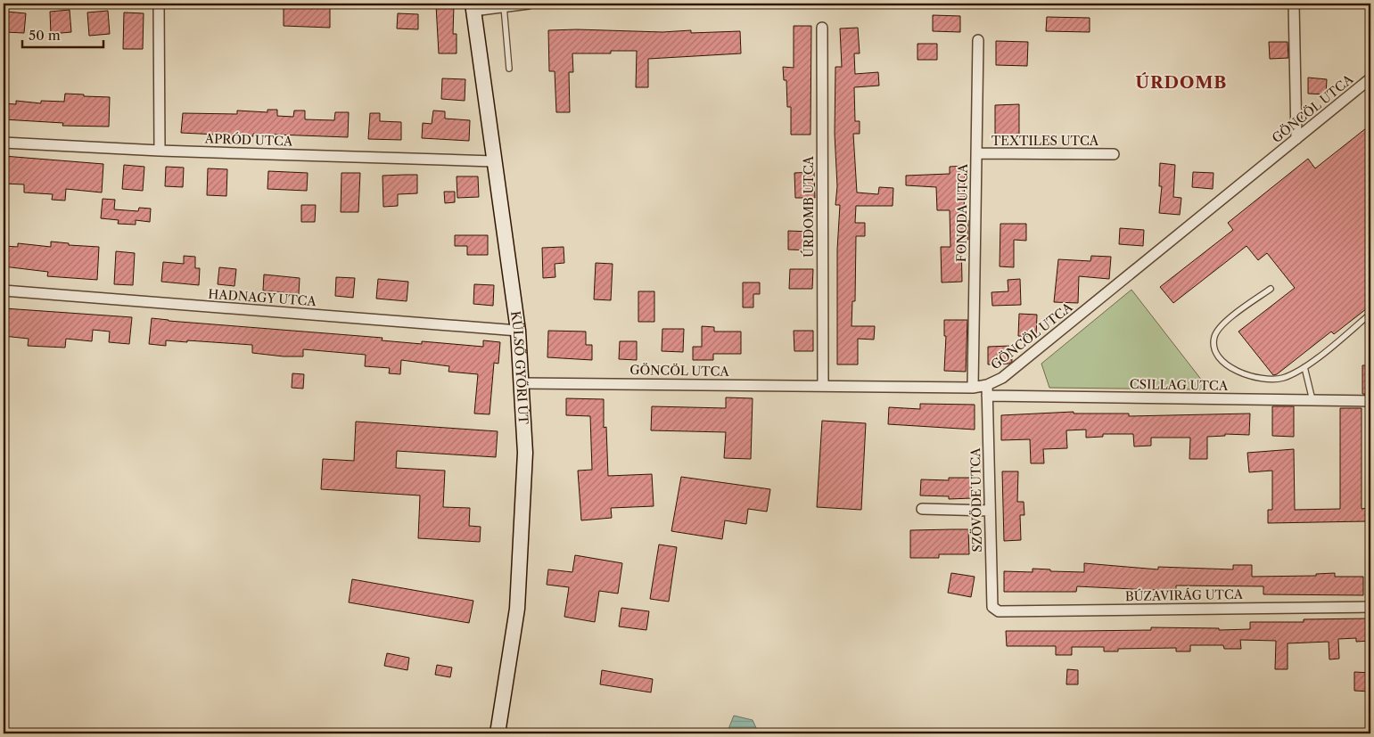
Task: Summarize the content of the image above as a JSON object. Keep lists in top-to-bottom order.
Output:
{
  "streets": {
    "main road": ["KÜLSŐ GYŐRI ÚT"],
    "street": [
      "GÖNCÖL UTCA",
      "APRÓD UTCA",
      "TEXTILES UTCA",
      "ÚRDOMB UTCA",
      "FONODA UTCA",
      "HADNAGY UTCA",
      "CSILLAG UTCA",
      "SZÖVÖDE UTCA",
      "BÚZAVIRÁG UTCA"
    ]
  },
  "crossings": [
    ["GÖNCÖL UTCA", "ÚRDOMB UTCA"],
    ["GÖNCÖL UTCA", "FONODA UTCA"],
    ["GÖNCÖL UTCA", "KÜLSŐ GYŐRI ÚT"],
    ["GÖNCÖL UTCA", "CSILLAG UTCA"],
    ["GÖNCÖL UTCA", "SZÖVÖDE UTCA"],
    ["APRÓD UTCA", "KÜLSŐ GYŐRI ÚT"],
    ["TEXTILES UTCA", "FONODA UTCA"],
    ["HADNAGY UTCA", "KÜLSŐ GYŐRI ÚT"],
    ["CSILLAG UTCA", "SZÖVÖDE UTCA"],
    ["SZÖVÖDE UTCA", "BÚZAVIRÁG UTCA"]
  ],
  "districts": ["ÚRDOMB"],
  "scale_bar": "50 m"
}
